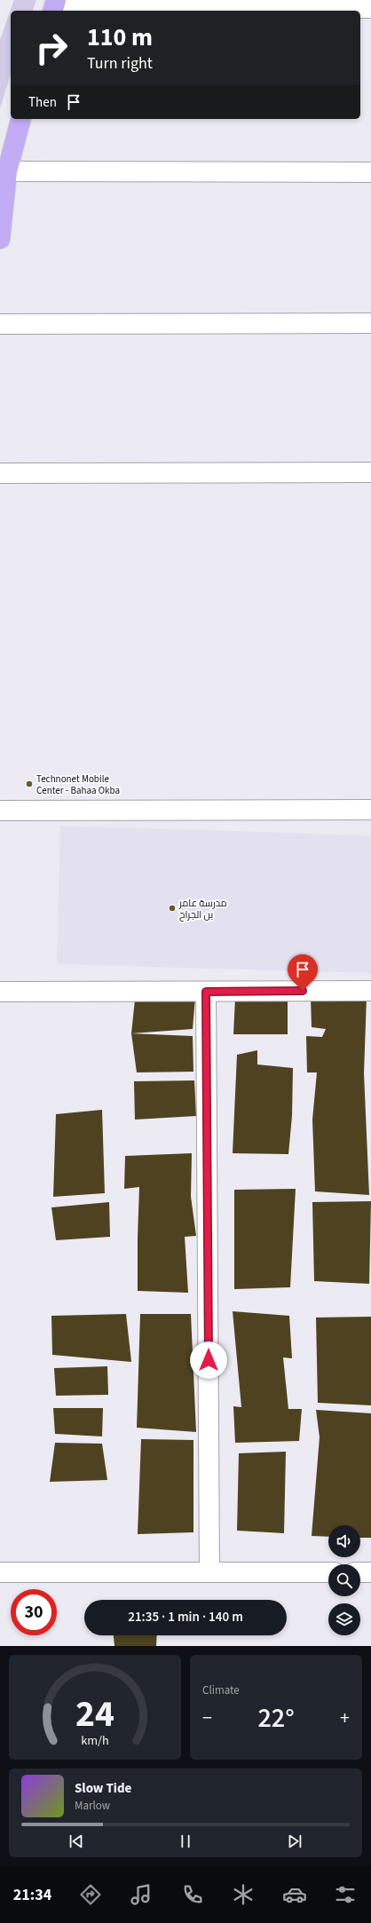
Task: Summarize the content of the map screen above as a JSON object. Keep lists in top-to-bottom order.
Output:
{
  "places": ["Technonet Mobile Center - Bahaa Okba", "مدرسة عامر بن الجراح"],
  "page": {
    "turn": ["110 m", "Turn right"],
    "then": "Then",
    "limit": "30",
    "trip": "21:35 · 1 min · 140 m",
    "tile": "Climate",
    "heat": ["−", "22°", "+"],
    "song": ["Slow Tide", "Marlow"],
    "tabs": "21:34",
    "gauge": ["24", "km/h"]
  }
}
